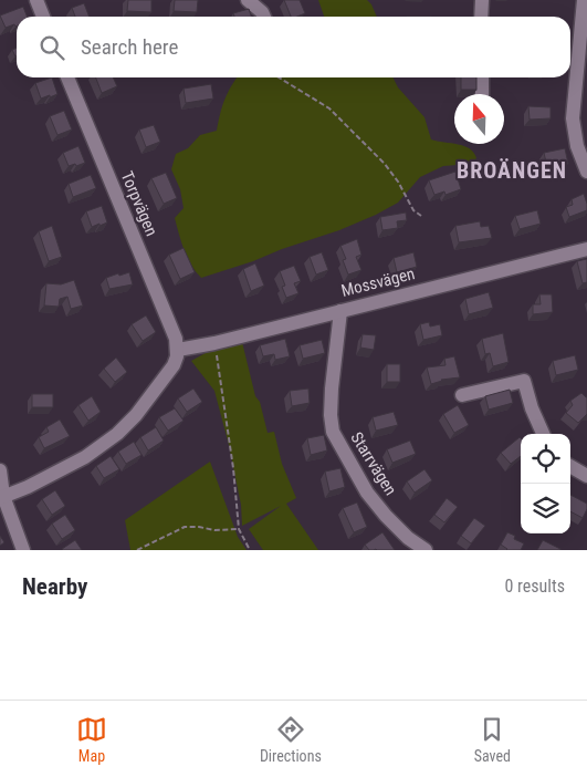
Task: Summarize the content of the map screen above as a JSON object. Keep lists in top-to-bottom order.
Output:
{
  "streets": {
    "street": ["Torpvägen", "Mossvägen", "Starrvägen"]
  },
  "crossings": [
    ["Torpvägen", "Mossvägen"],
    ["Mossvägen", "Starrvägen"]
  ],
  "districts": ["BROÄNGEN"],
  "north": "top",
  "page": {
    "search": "Search here",
    "heading": ["Nearby", "0 results"],
    "nav": ["Map", "Directions", "Saved"]
  }
}
